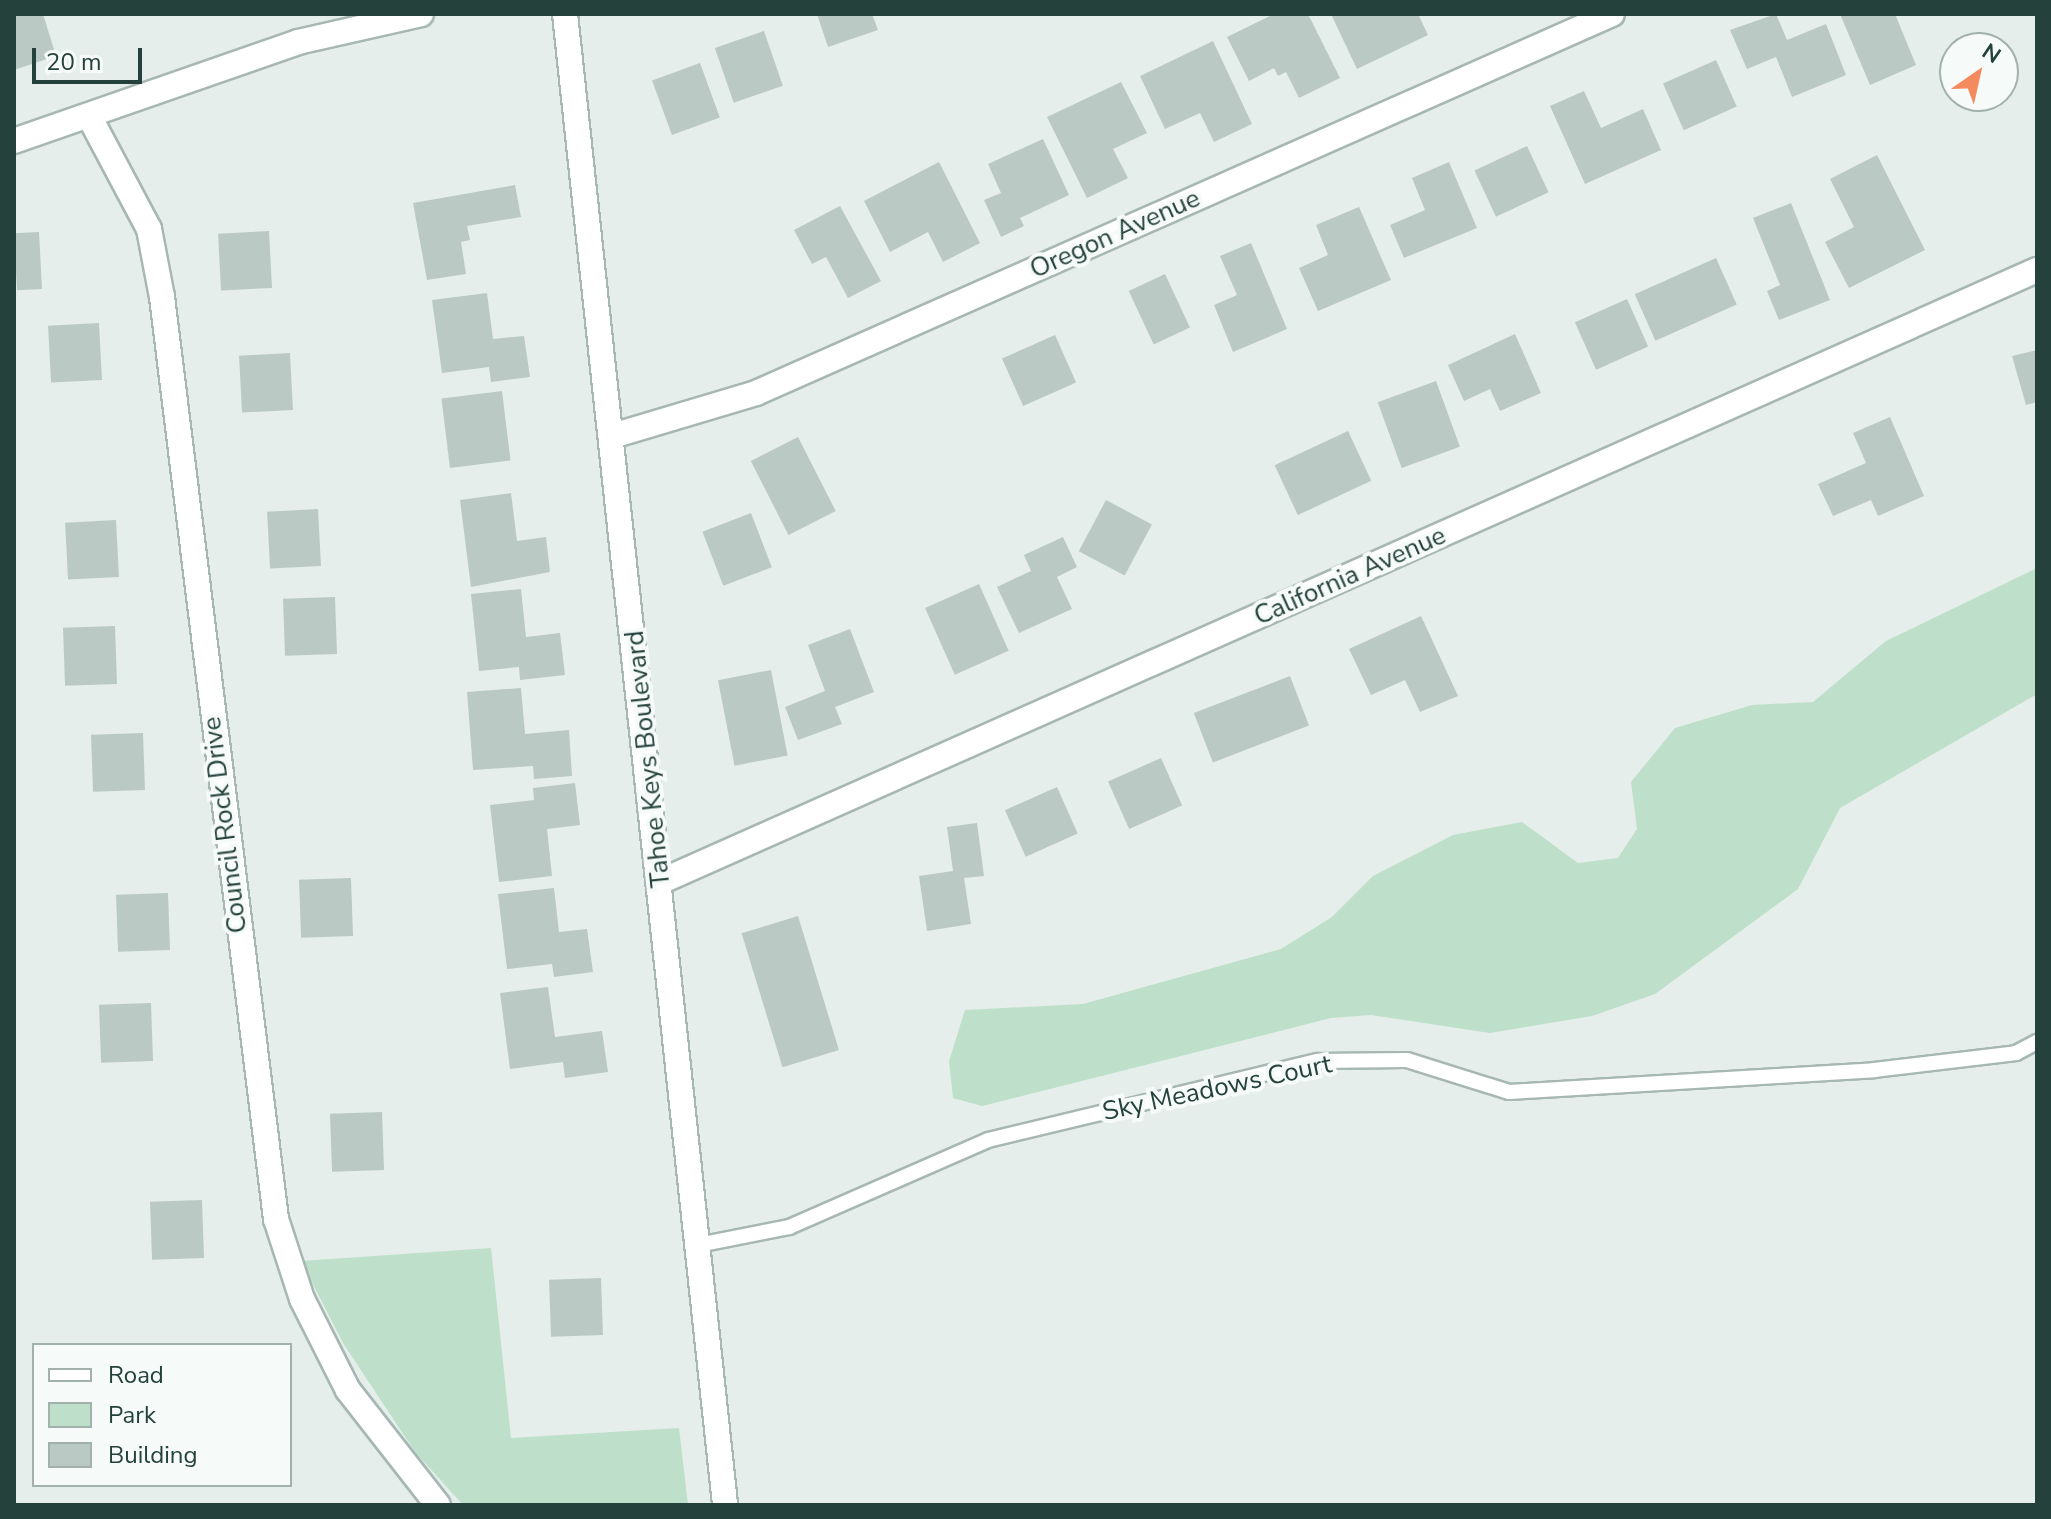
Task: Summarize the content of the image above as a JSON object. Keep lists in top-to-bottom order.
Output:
{
  "streets": {
    "street": [
      "Oregon Avenue",
      "California Avenue",
      "Tahoe Keys Boulevard",
      "Council Rock Drive"
    ],
    "lane": ["Sky Meadows Court"]
  },
  "crossings": [
    ["Oregon Avenue", "Tahoe Keys Boulevard"],
    ["California Avenue", "Tahoe Keys Boulevard"],
    ["Tahoe Keys Boulevard", "Sky Meadows Court"]
  ],
  "legend": ["Road", "Park", "Building"],
  "scale_bar": "20 m",
  "north": "top right"
}
